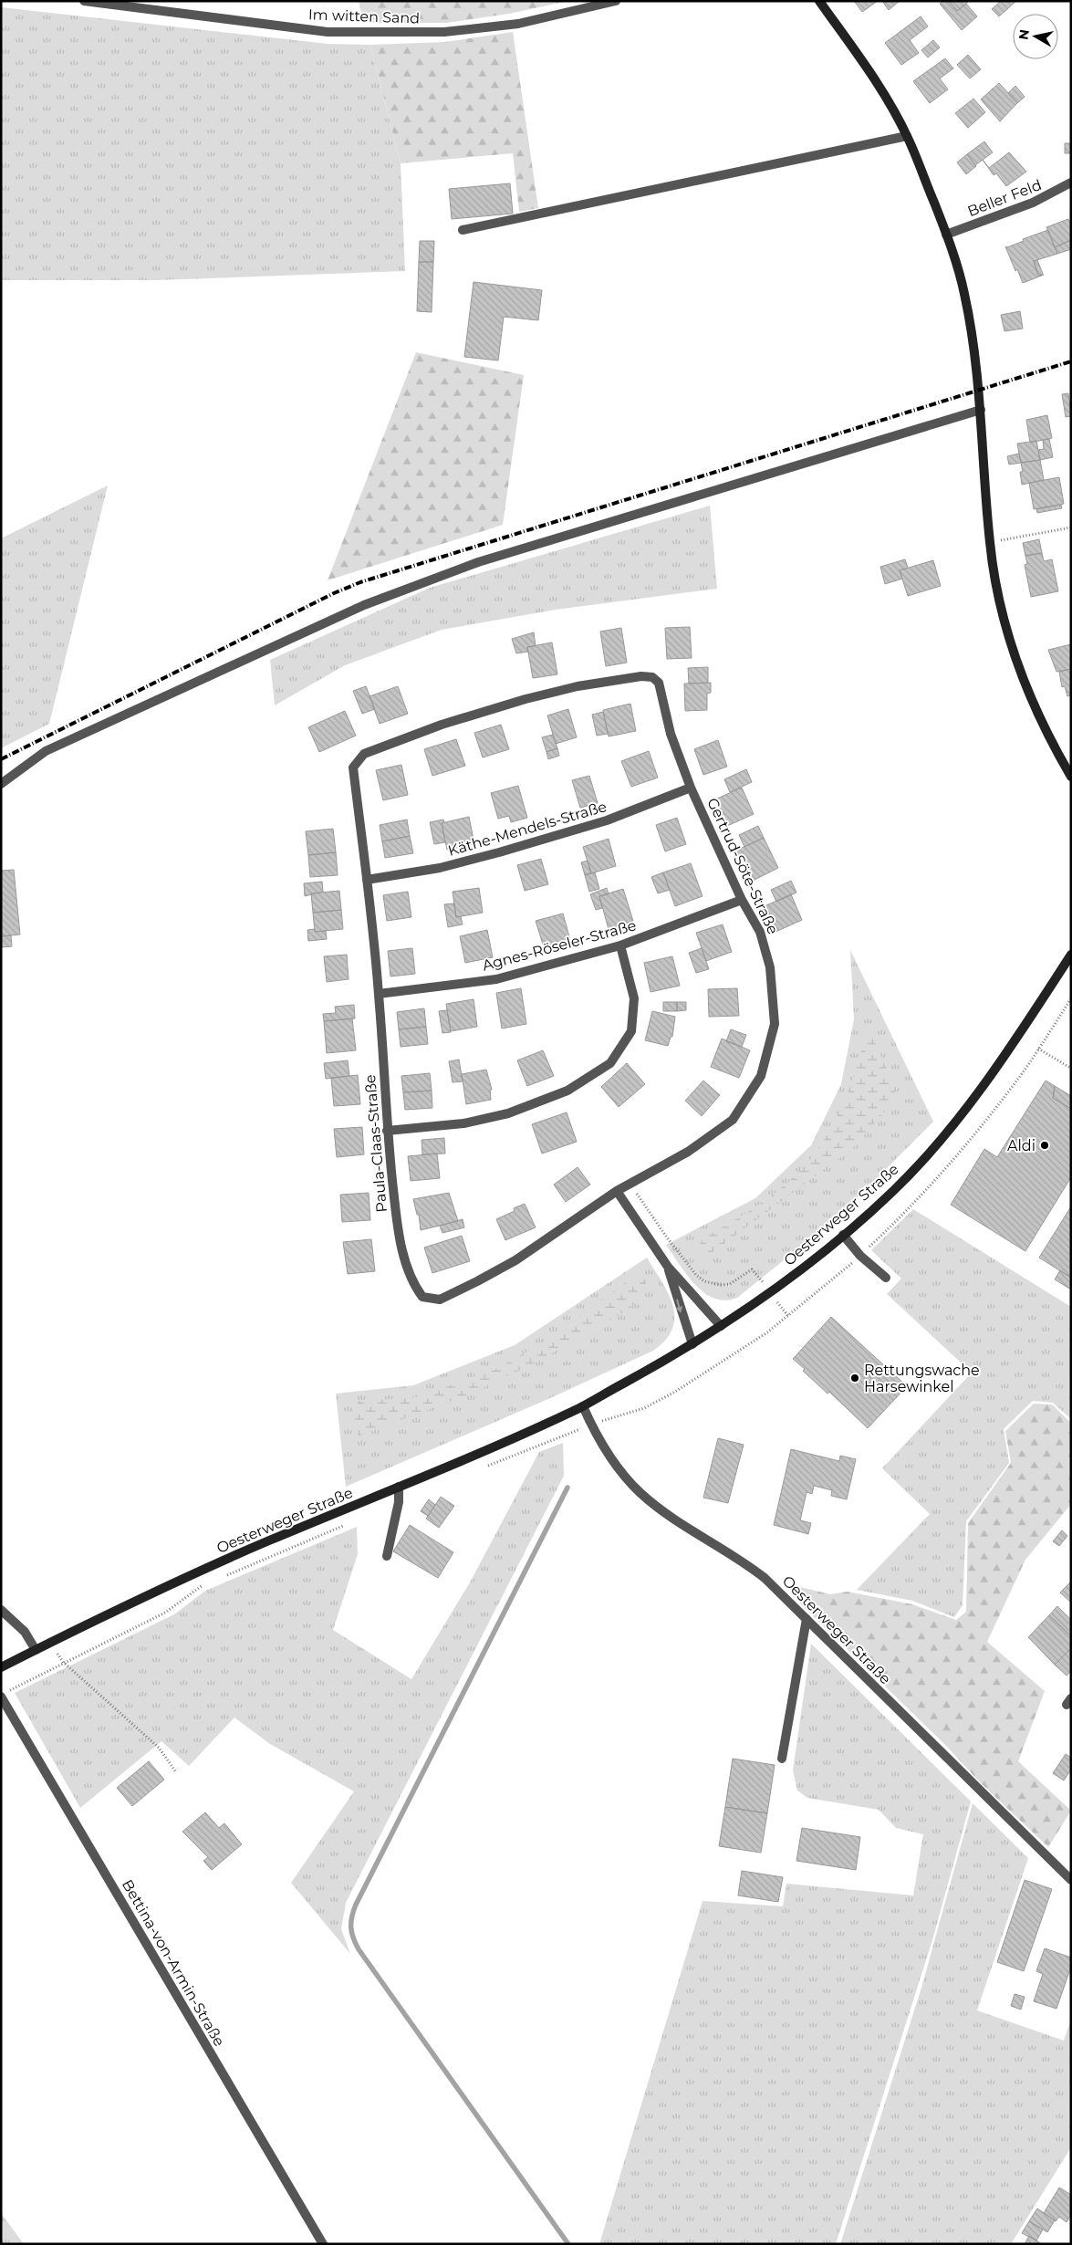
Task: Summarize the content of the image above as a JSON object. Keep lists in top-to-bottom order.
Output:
{
  "streets": {
    "street": [
      "Im witten Sand",
      "Beller Feld",
      "Käthe-Mendels-Straße",
      "Gertrud-Söte-Straße",
      "Agnes-Röseler-Straße",
      "Paula-Claas-Straße",
      "Oesterweger Straße",
      "Bettina-von-Armin-Straße"
    ]
  },
  "crossings": [
    ["Käthe-Mendels-Straße", "Gertrud-Söte-Straße"],
    ["Käthe-Mendels-Straße", "Paula-Claas-Straße"],
    ["Gertrud-Söte-Straße", "Agnes-Röseler-Straße"],
    ["Gertrud-Söte-Straße", "Paula-Claas-Straße"],
    ["Agnes-Röseler-Straße", "Paula-Claas-Straße"]
  ],
  "places": ["Aldi", "Rettungswache Harsewinkel"],
  "north": "left"
}
